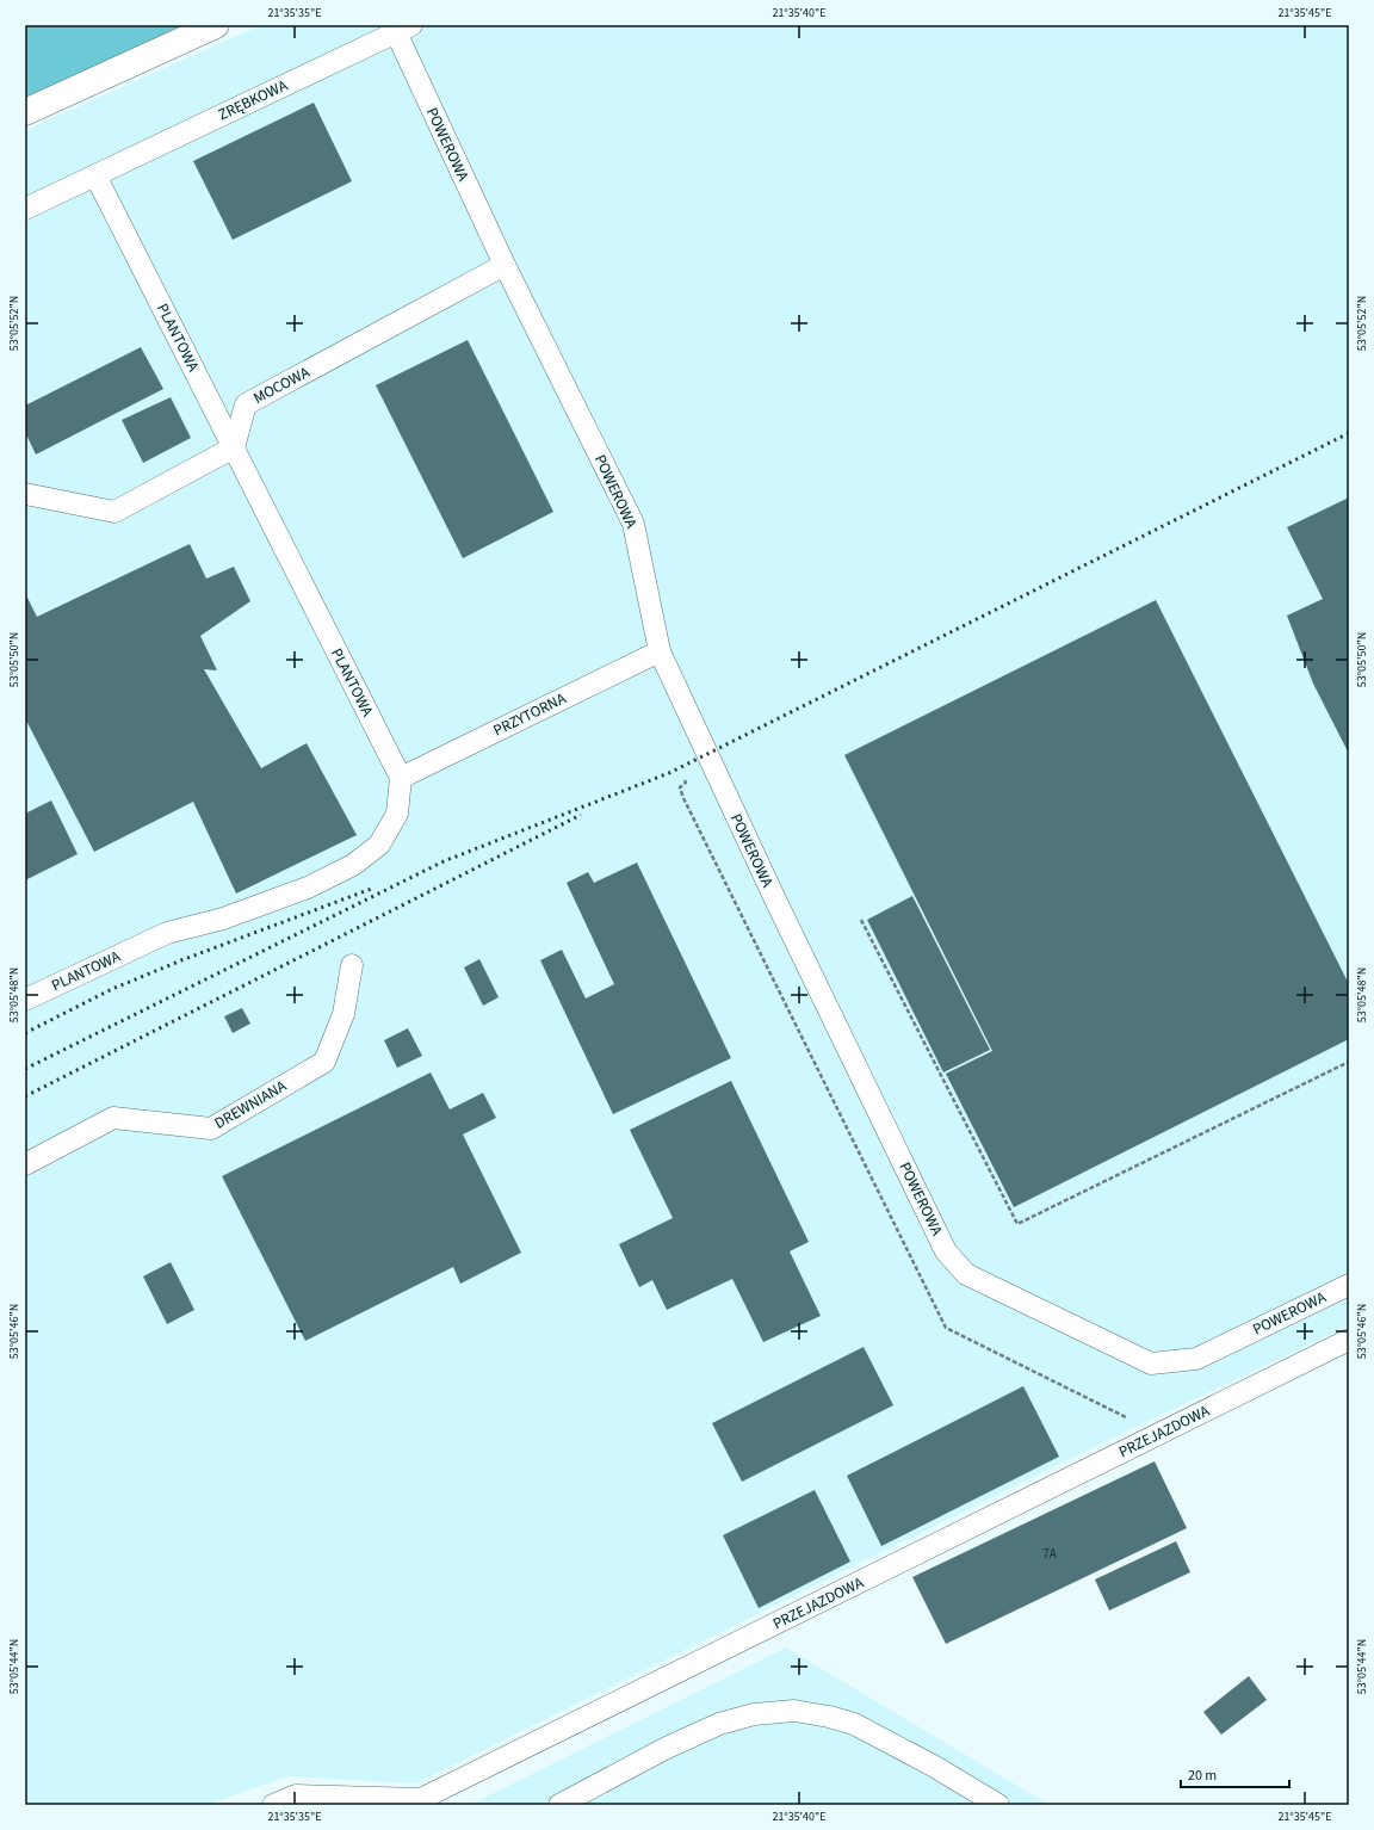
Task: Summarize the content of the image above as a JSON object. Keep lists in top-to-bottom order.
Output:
{
  "streets": {
    "lane": [
      "ZRĘBKOWA",
      "POWEROWA",
      "PLANTOWA",
      "MOCOWA",
      "PRZYTORNA",
      "DREWNIANA",
      "PRZEJAZDOWA"
    ]
  },
  "crossings": [
    ["ZRĘBKOWA", "POWEROWA"],
    ["ZRĘBKOWA", "PLANTOWA"],
    ["POWEROWA", "MOCOWA"],
    ["POWEROWA", "PRZYTORNA"],
    ["PLANTOWA", "MOCOWA"],
    ["PLANTOWA", "PRZYTORNA"]
  ],
  "house_numbers": ["7A"],
  "scale_bar": "20 m",
  "coordinates": [
    "21°35'35\"E",
    "21°35'40\"E",
    "21°35'45\"E",
    "53°05'52\"N",
    "53°05'50\"N",
    "53°05'48\"N",
    "53°05'46\"N",
    "53°05'44\"N"
  ]
}
